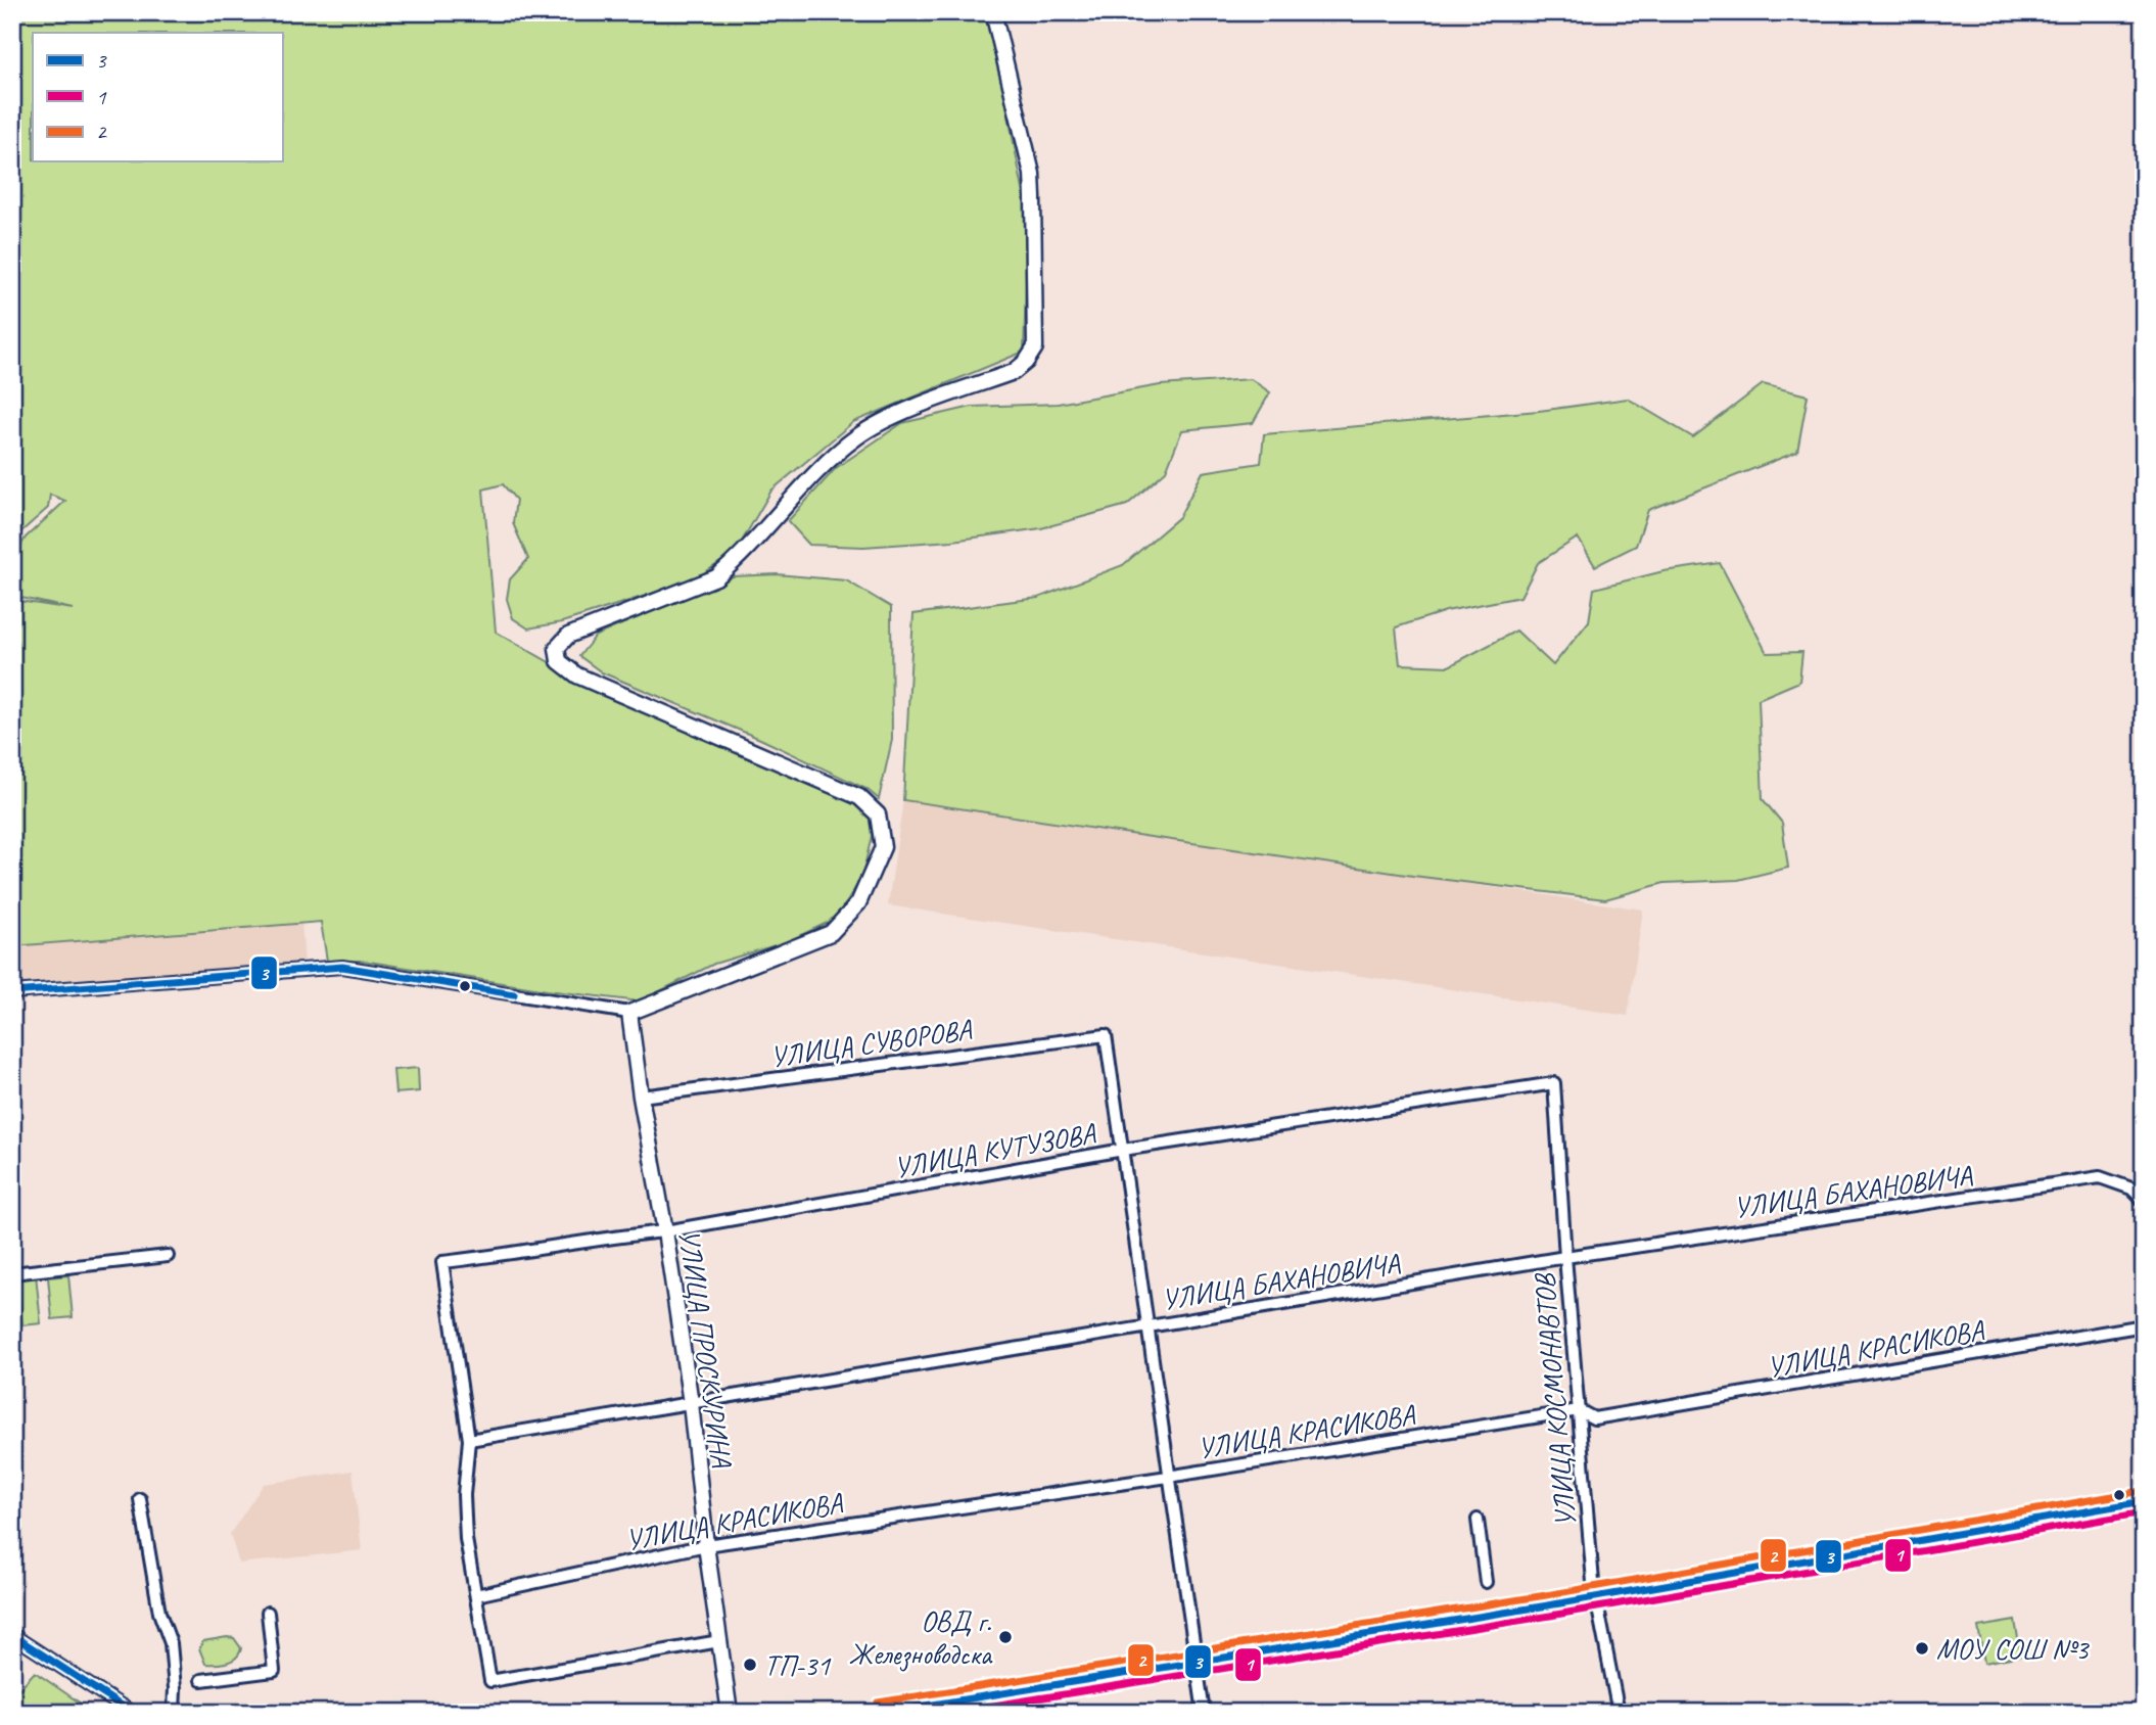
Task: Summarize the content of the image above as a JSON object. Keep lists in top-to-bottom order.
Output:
{
  "streets": {
    "street": [
      "УЛИЦА СУВОРОВА",
      "УЛИЦА КУТУЗОВА",
      "УЛИЦА БАХАНОВИЧА",
      "УЛИЦА ПРОСКУРИНА",
      "УЛИЦА КРАСИКОВА",
      "УЛИЦА КОСМОНАВТОВ"
    ]
  },
  "crossings": [
    ["УЛИЦА СУВОРОВА", "УЛИЦА КУТУЗОВА"],
    ["УЛИЦА СУВОРОВА", "УЛИЦА ПРОСКУРИНА"],
    ["УЛИЦА КУТУЗОВА", "УЛИЦА БАХАНОВИЧА"],
    ["УЛИЦА КУТУЗОВА", "УЛИЦА ПРОСКУРИНА"],
    ["УЛИЦА КУТУЗОВА", "УЛИЦА КОСМОНАВТОВ"],
    ["УЛИЦА БАХАНОВИЧА", "УЛИЦА ПРОСКУРИНА"],
    ["УЛИЦА БАХАНОВИЧА", "УЛИЦА КОСМОНАВТОВ"],
    ["УЛИЦА ПРОСКУРИНА", "УЛИЦА КРАСИКОВА"],
    ["УЛИЦА КРАСИКОВА", "УЛИЦА КОСМОНАВТОВ"]
  ],
  "places": ["ОВД г. Железноводска", "МОУ СОШ №3", "ТП-31"],
  "lines": ["transit line 3", "transit line 2", "transit line 1"],
  "legend": ["3", "1", "2"]
}
